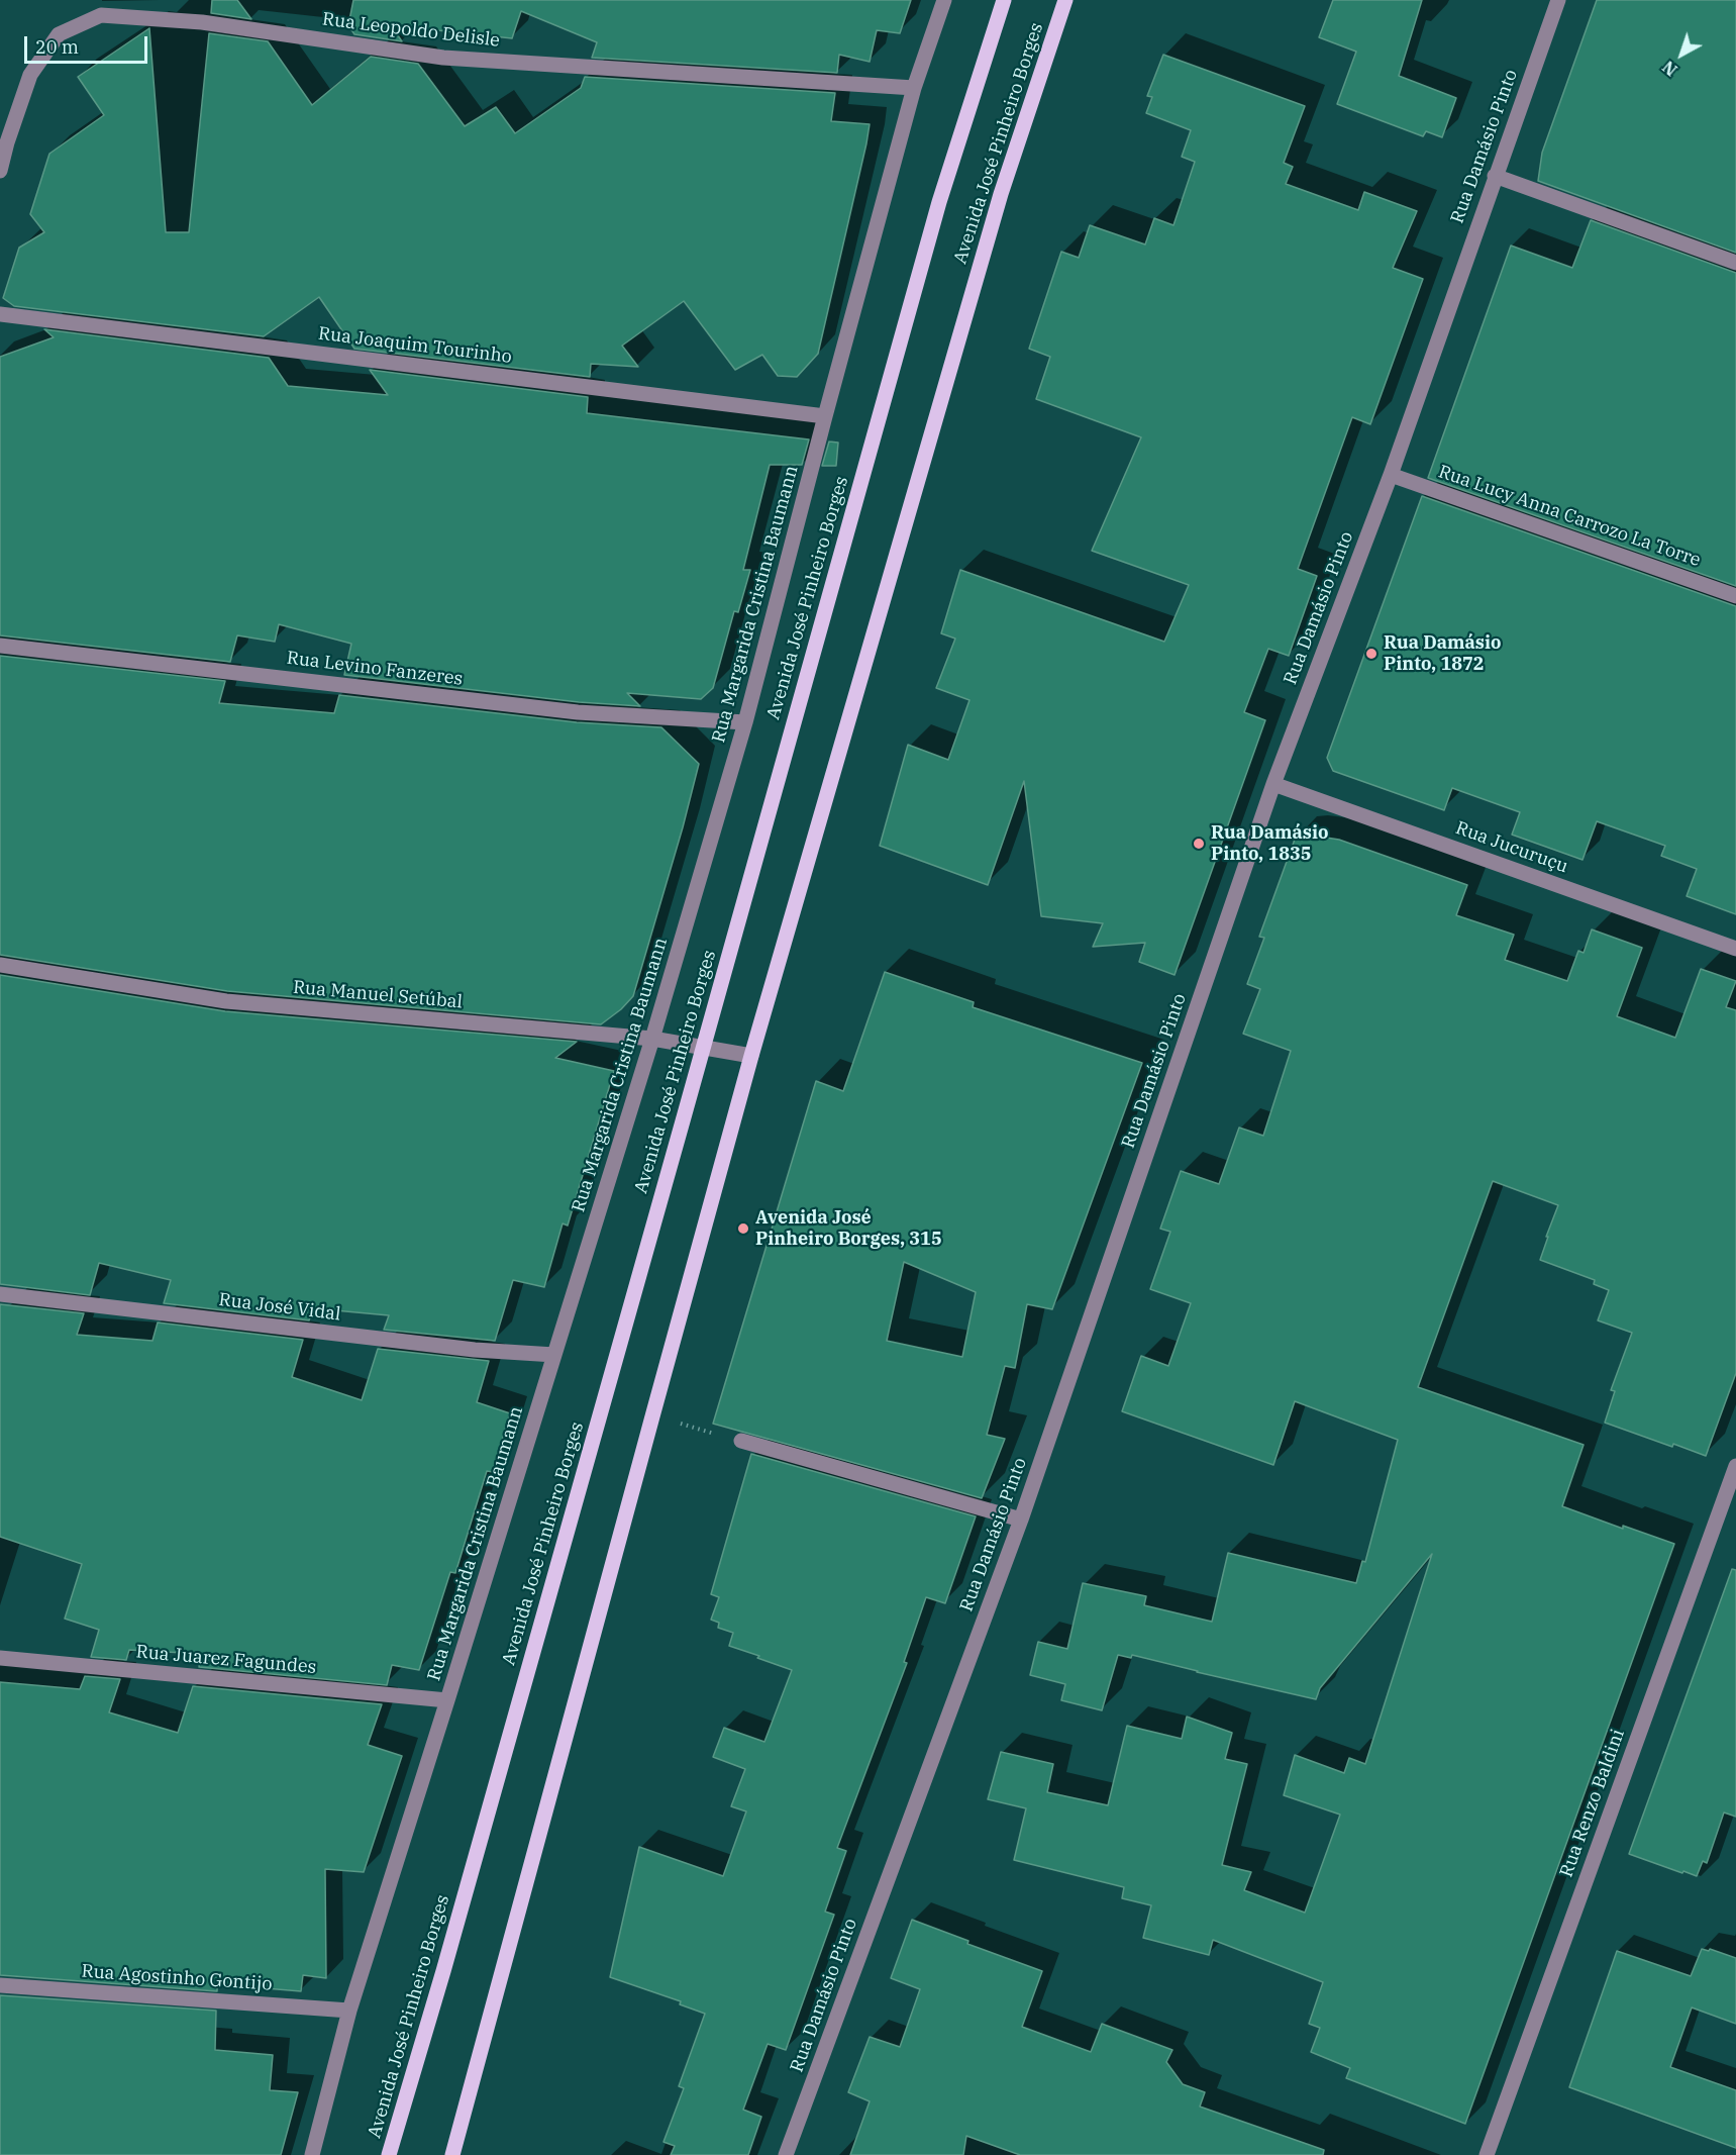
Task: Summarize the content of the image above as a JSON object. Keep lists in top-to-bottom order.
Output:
{
  "streets": {
    "main road": ["Avenida José Pinheiro Borges"],
    "street": [
      "Rua Leopoldo Delisle",
      "Rua Damásio Pinto",
      "Rua Joaquim Tourinho",
      "Rua Lucy Anna Carrozo La Torre",
      "Rua Margarida Cristina Baumann",
      "Rua Levino Fanzeres",
      "Rua Jucuruçu",
      "Rua Manuel Setúbal",
      "Rua José Vidal",
      "Rua Juarez Fagundes",
      "Rua Renzo Baldini",
      "Rua Agostinho Gontijo"
    ]
  },
  "crossings": [
    ["Rua Leopoldo Delisle", "Rua Margarida Cristina Baumann"],
    ["Avenida José Pinheiro Borges", "Rua Manuel Setúbal"],
    ["Rua Damásio Pinto", "Rua Lucy Anna Carrozo La Torre"],
    ["Rua Damásio Pinto", "Rua Jucuruçu"],
    ["Rua Joaquim Tourinho", "Rua Margarida Cristina Baumann"],
    ["Rua Margarida Cristina Baumann", "Rua Levino Fanzeres"],
    ["Rua Margarida Cristina Baumann", "Rua Manuel Setúbal"],
    ["Rua Margarida Cristina Baumann", "Rua José Vidal"],
    ["Rua Margarida Cristina Baumann", "Rua Juarez Fagundes"],
    ["Rua Margarida Cristina Baumann", "Rua Agostinho Gontijo"]
  ],
  "places": ["Rua Damásio Pinto, 1872", "Rua Damásio Pinto, 1835", "Avenida José Pinheiro Borges, 315"],
  "scale_bar": "20 m",
  "north": "bottom left"
}
